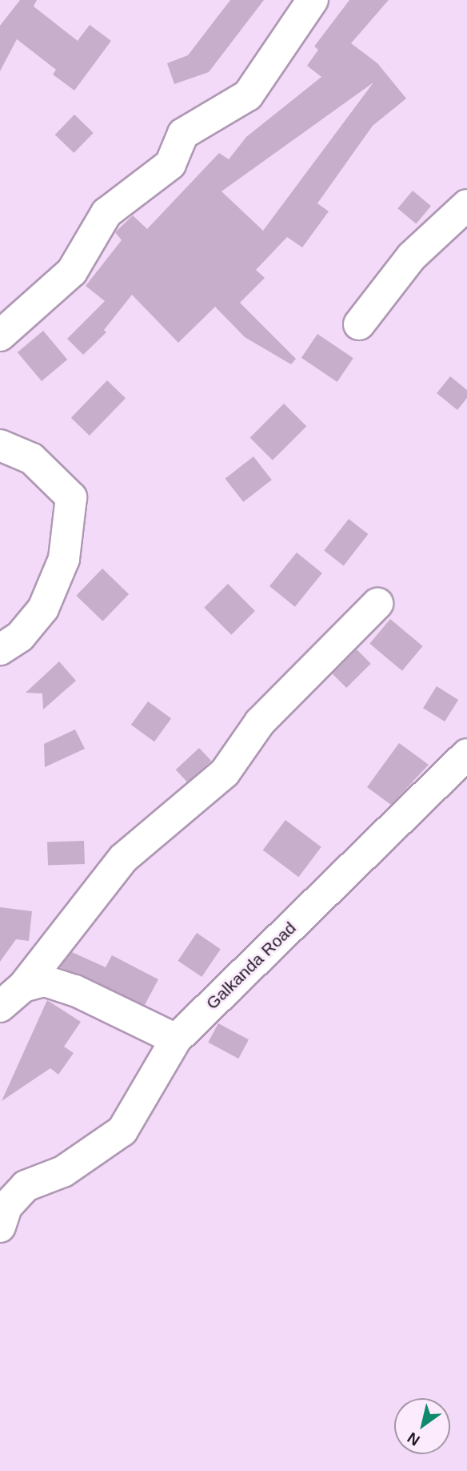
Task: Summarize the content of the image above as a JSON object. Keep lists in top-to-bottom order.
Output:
{
  "streets": {
    "street": ["Galkanda Road"]
  },
  "north": "bottom left"
}
